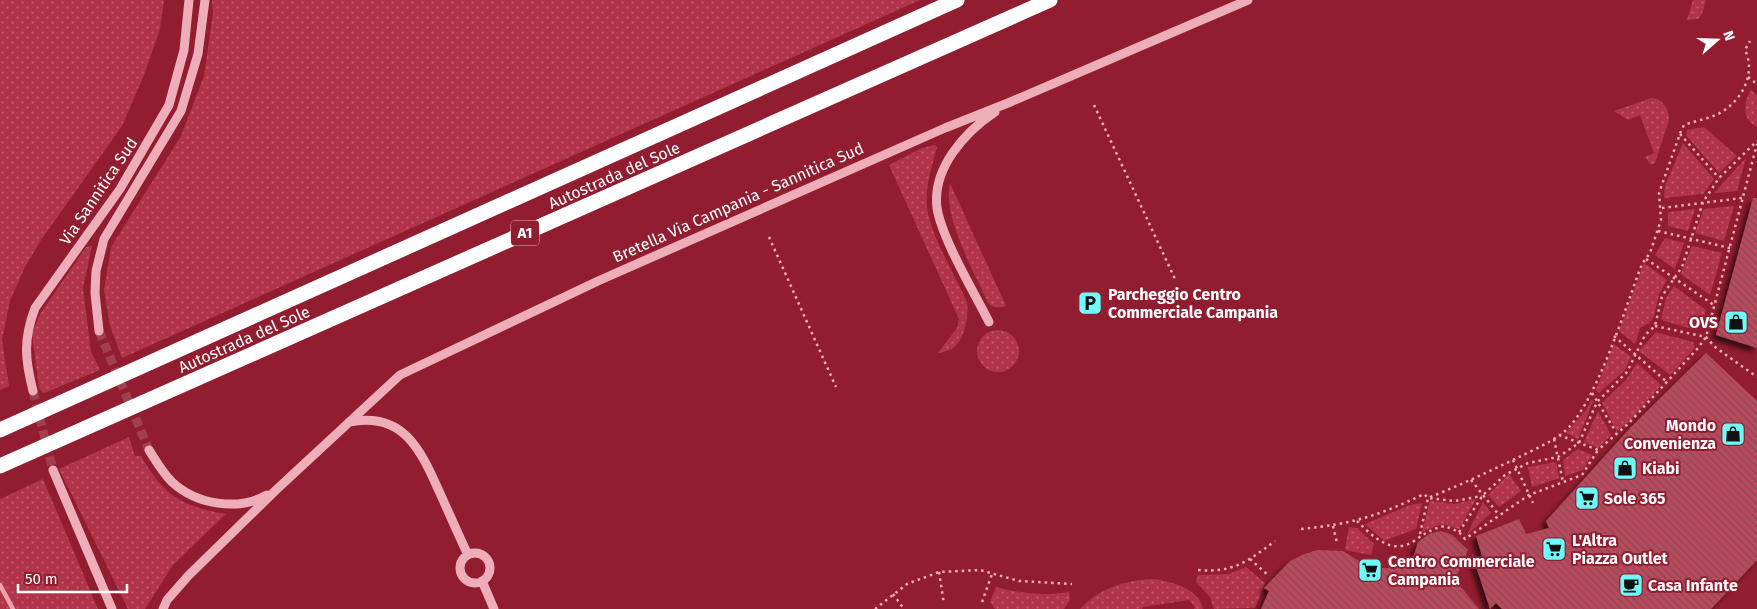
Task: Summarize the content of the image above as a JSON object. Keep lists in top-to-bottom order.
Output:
{
  "streets": {
    "highway": ["Autostrada del Sole", "A1"],
    "street": ["Via Sannitica Sud", "Bretella Via Campania - Sannitica Sud"]
  },
  "places": {
    "parking": ["Parcheggio Centro Commerciale Campania"],
    "shop": ["OVS", "Mondo Convenienza", "Kiabi"],
    "supermarket": ["Sole 365", "L'Altra Piazza Outlet", "Centro Commerciale Campania"],
    "cafe": ["Casa Infante"]
  },
  "scale_bar": "50 m",
  "north": "right"
}
